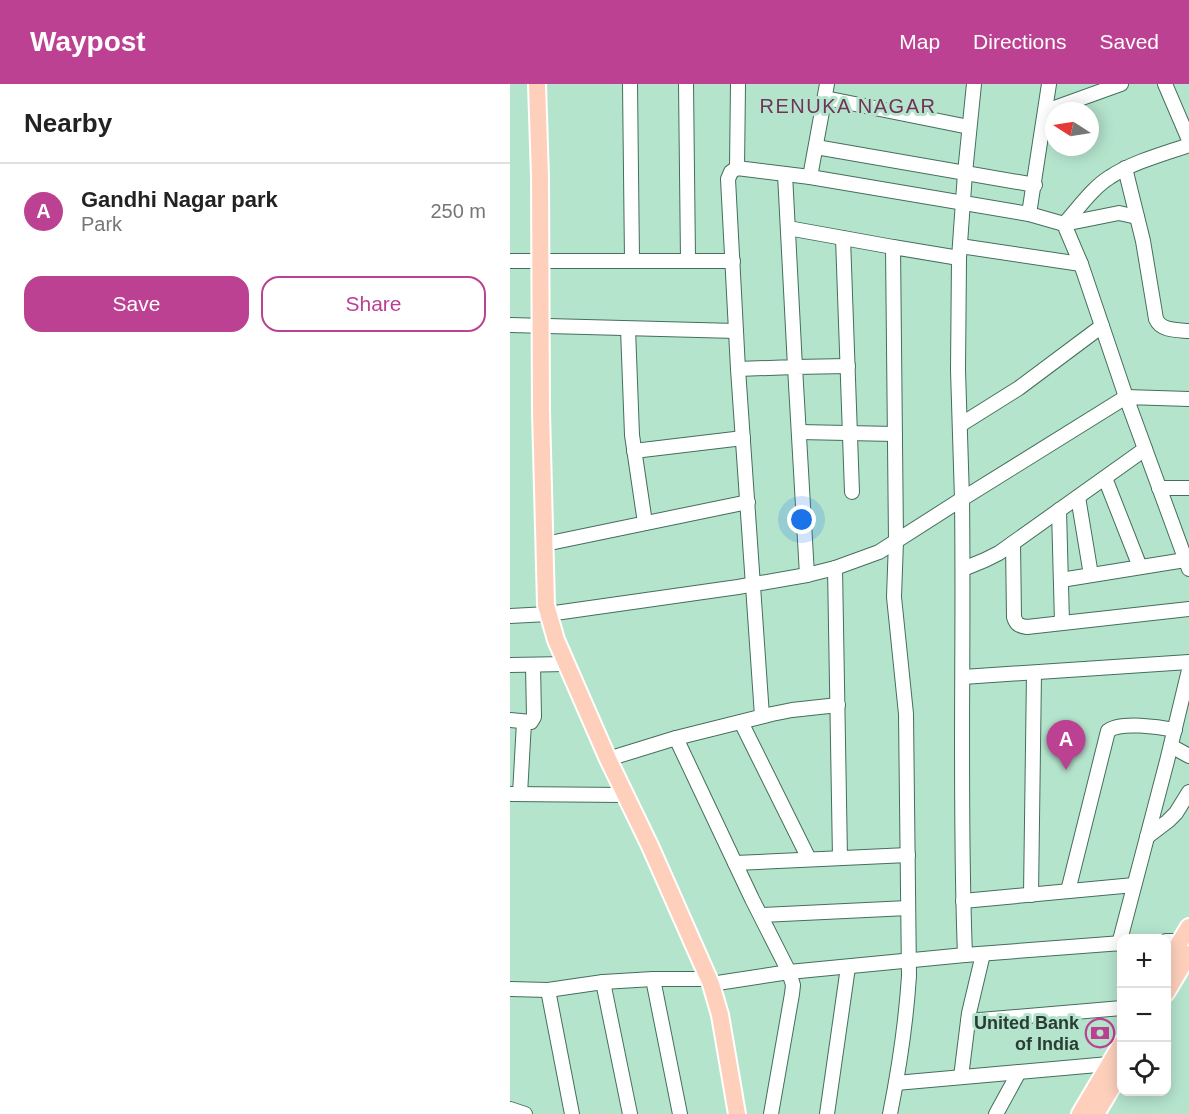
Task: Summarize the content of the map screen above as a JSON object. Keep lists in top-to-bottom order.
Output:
{
  "districts": ["RENUKA NAGAR"],
  "places": {
    "bank": ["United Bank of India"]
  },
  "north": "left",
  "page": {
    "header": "Waypost",
    "nav": ["Map", "Directions", "Saved"],
    "heading": "Nearby",
    "list": [
      {
        "mark": "A",
        "name": "Gandhi Nagar park",
        "note": "Park",
        "value": "250 m"
      }
    ],
    "buttons": ["Save", "Share"],
    "pins": "A",
    "map_buttons": ["+", "−"]
  }
}
